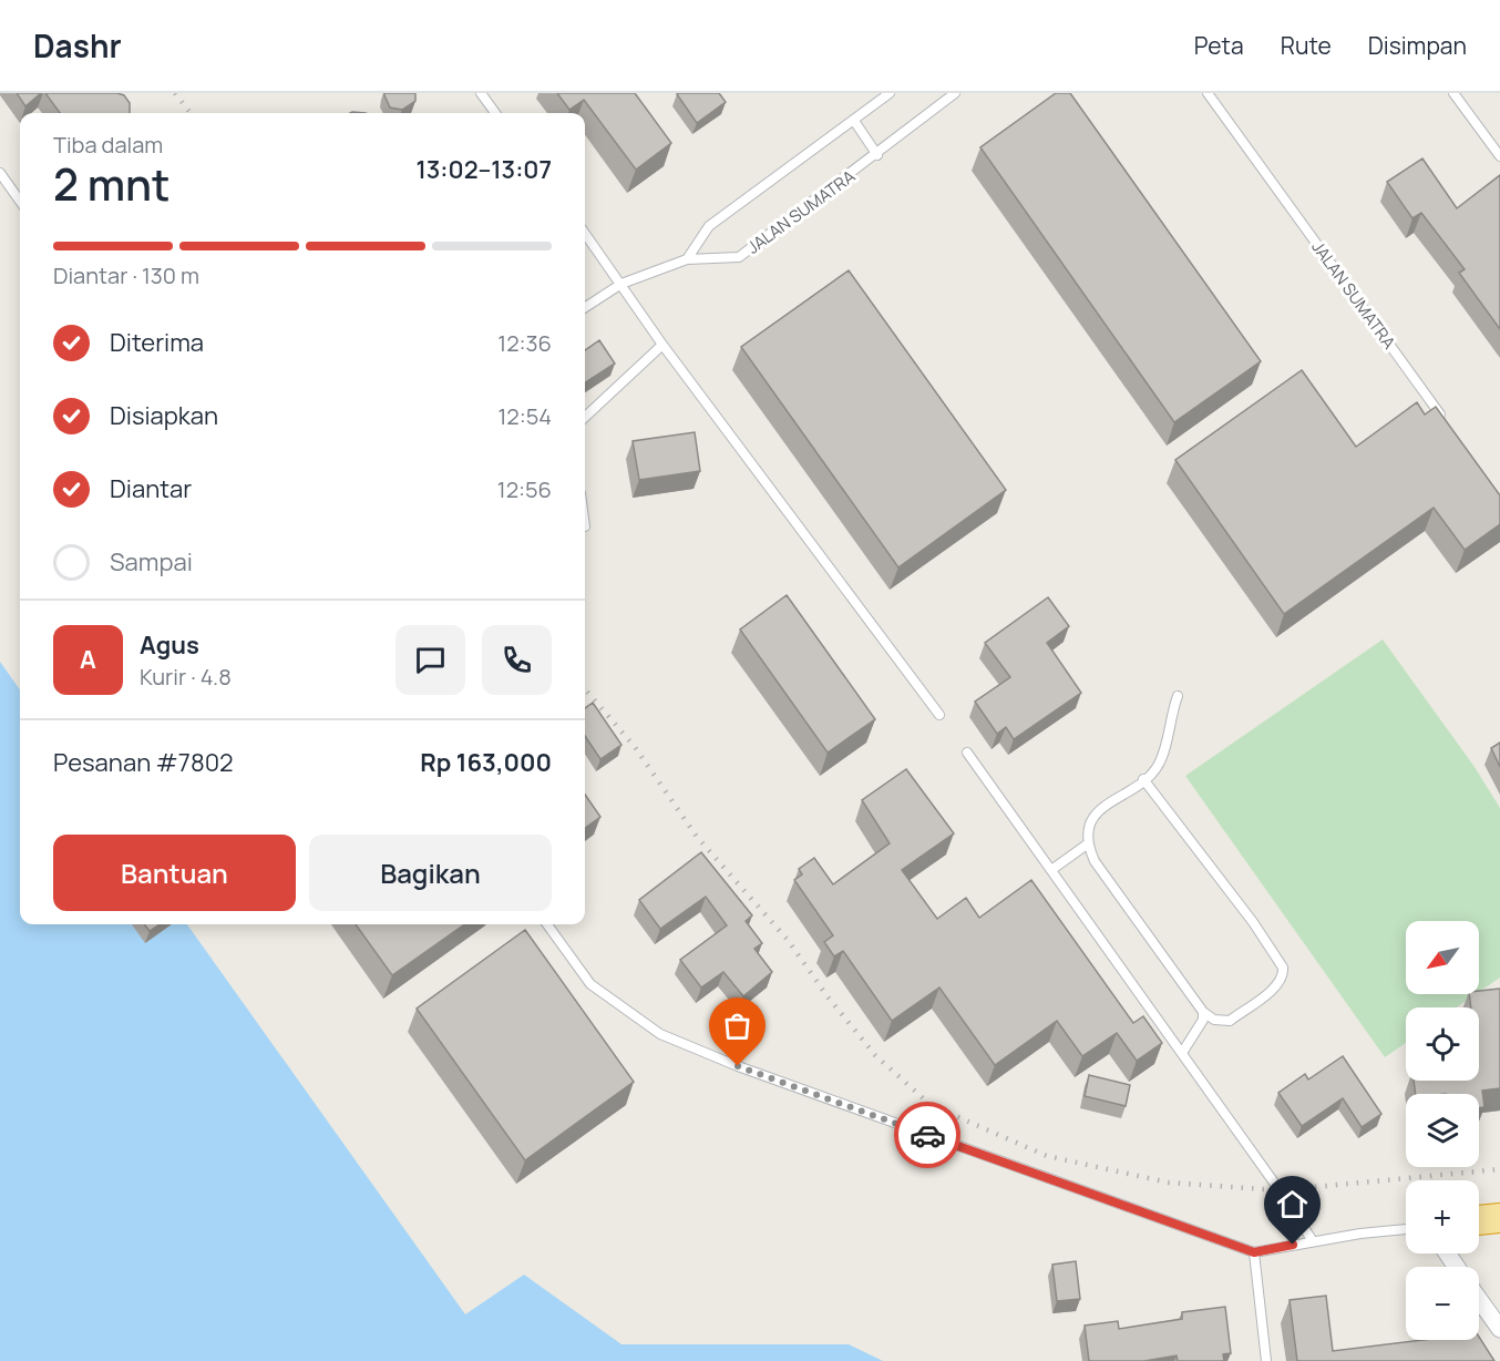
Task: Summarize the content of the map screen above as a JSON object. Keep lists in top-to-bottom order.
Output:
{
  "streets": {
    "lane": ["JALAN SUMATRA"]
  },
  "north": "bottom left",
  "page": {
    "header": "Dashr",
    "nav": ["Peta", "Rute", "Disimpan"],
    "heading": ["2 mnt", "Tiba dalam", "13:02–13:07"],
    "panel": [
      "Agus",
      "Kurir · 4.8",
      "Pesanan #7802",
      "Rp 163,000"
    ],
    "bar": "Diantar · 130 m",
    "list": [
      ["Diterima", "12:36"],
      ["Disiapkan", "12:54"],
      ["Diantar", "12:56"],
      "Sampai"
    ],
    "round": "A",
    "buttons": ["Bantuan", "Bagikan"],
    "map_buttons": ["+", "−"]
  }
}
